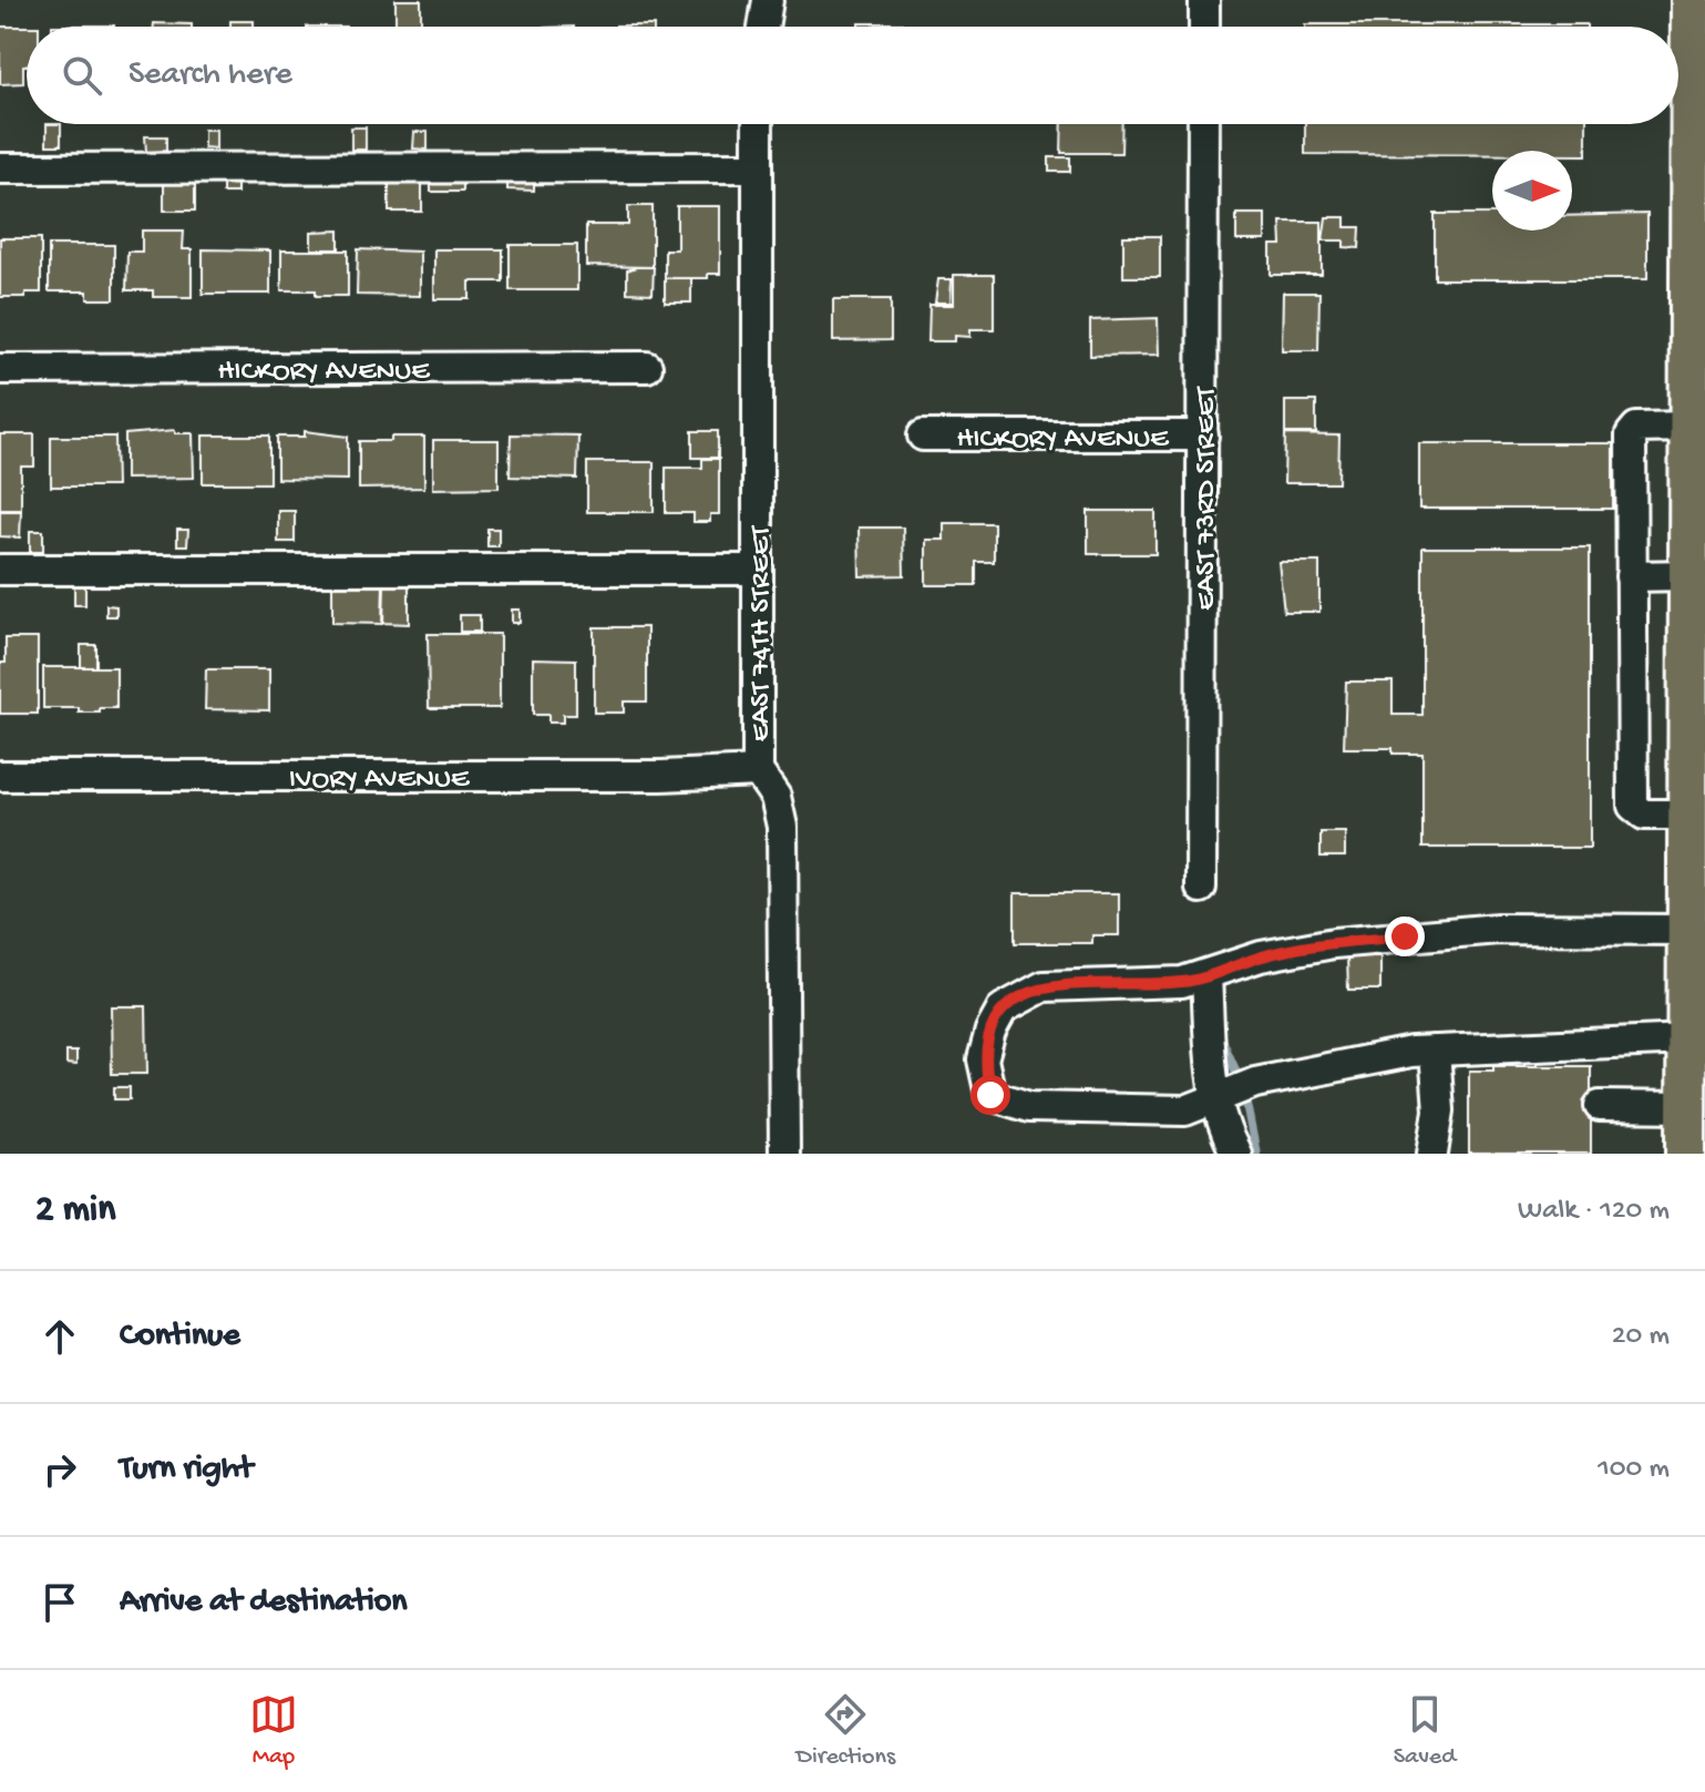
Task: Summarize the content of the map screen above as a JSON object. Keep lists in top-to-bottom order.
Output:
{
  "streets": {
    "street": [
      "HICKORY AVENUE",
      "EAST 73RD STREET",
      "EAST 74TH STREET",
      "IVORY AVENUE"
    ]
  },
  "crossings": [
    ["HICKORY AVENUE", "EAST 73RD STREET"],
    ["EAST 74TH STREET", "IVORY AVENUE"]
  ],
  "north": "right",
  "page": {
    "search": "Search here",
    "heading": ["2 min", "Walk · 120 m"],
    "list": [
      ["Continue", "20 m"],
      ["Turn right", "100 m"],
      "Arrive at destination"
    ],
    "nav": ["Map", "Directions", "Saved"]
  }
}
